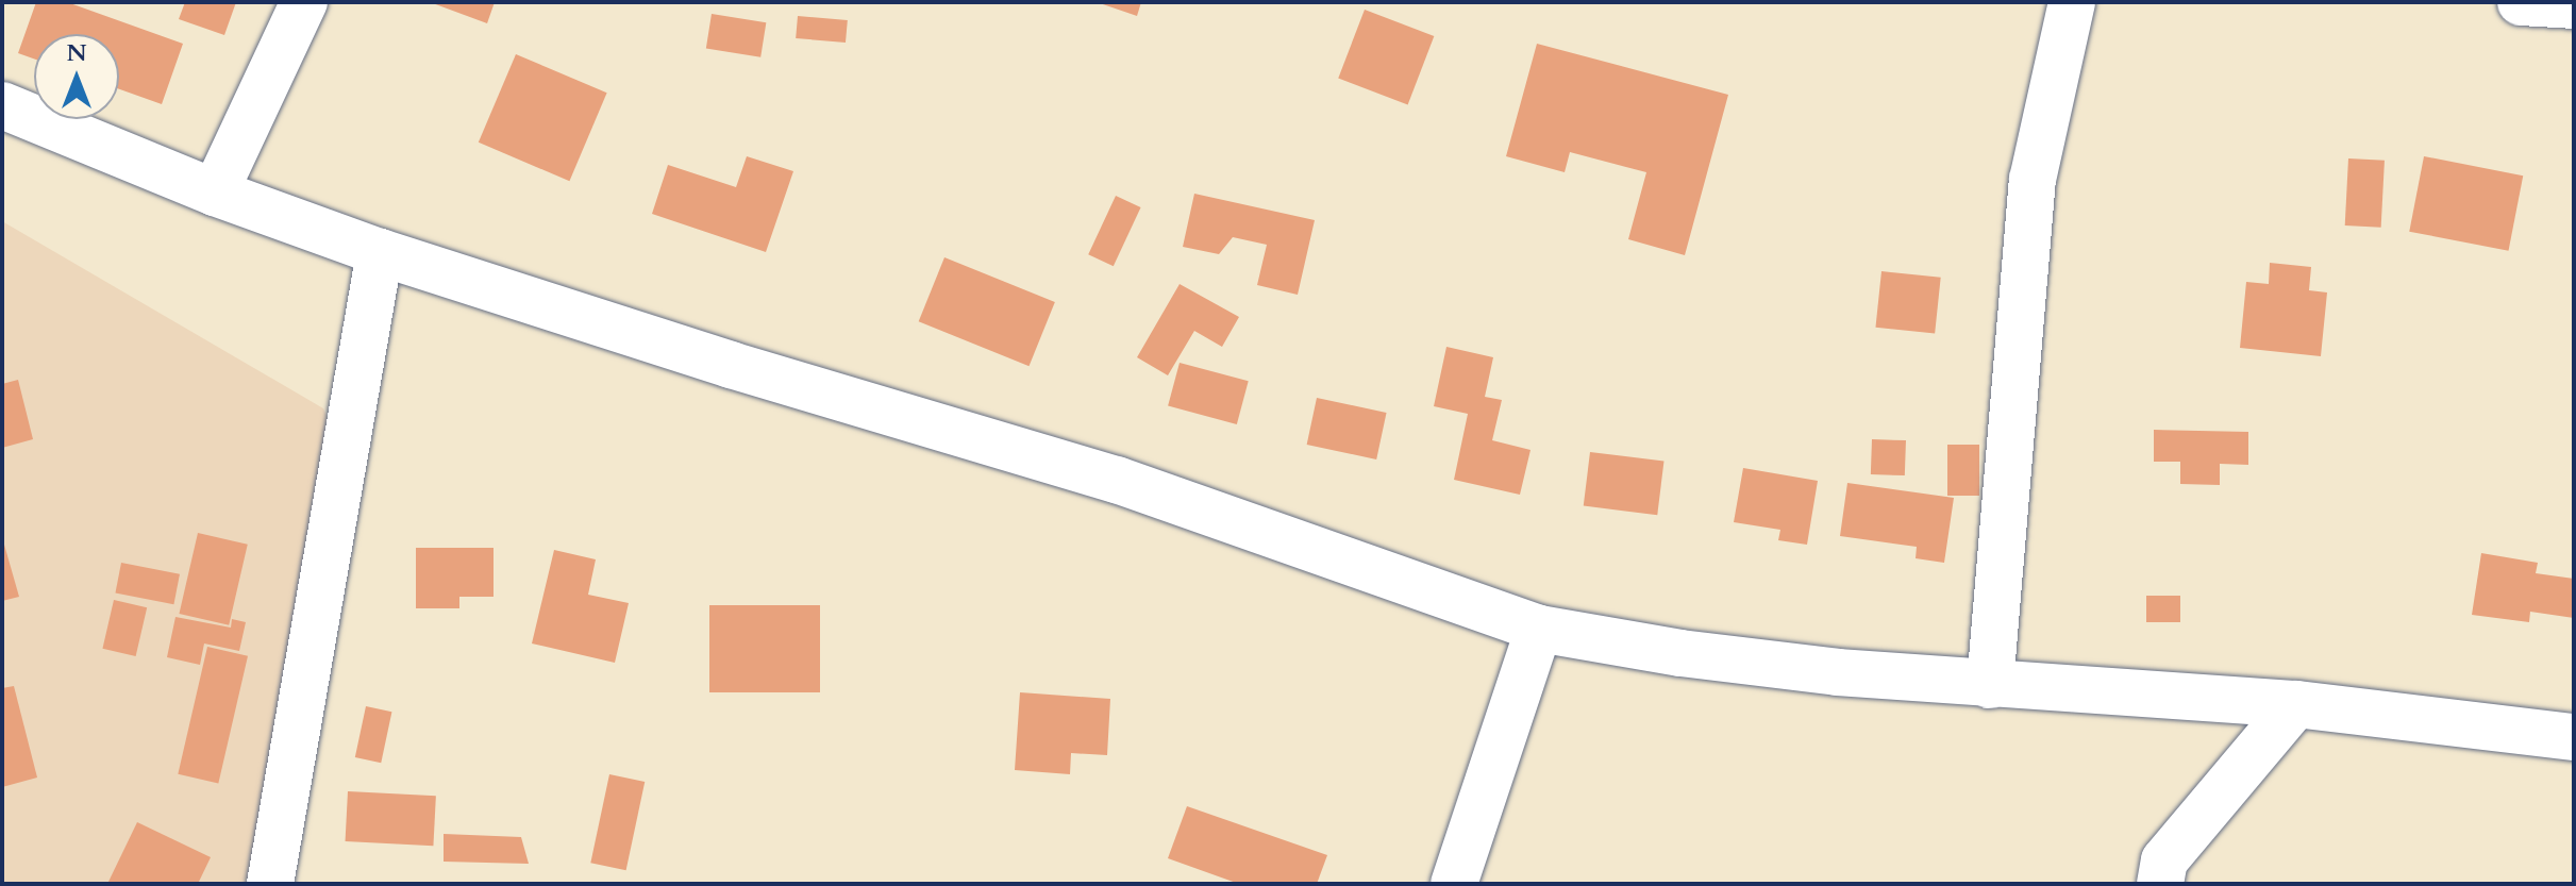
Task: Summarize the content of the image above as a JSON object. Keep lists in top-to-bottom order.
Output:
{
  "north": "top"
}
